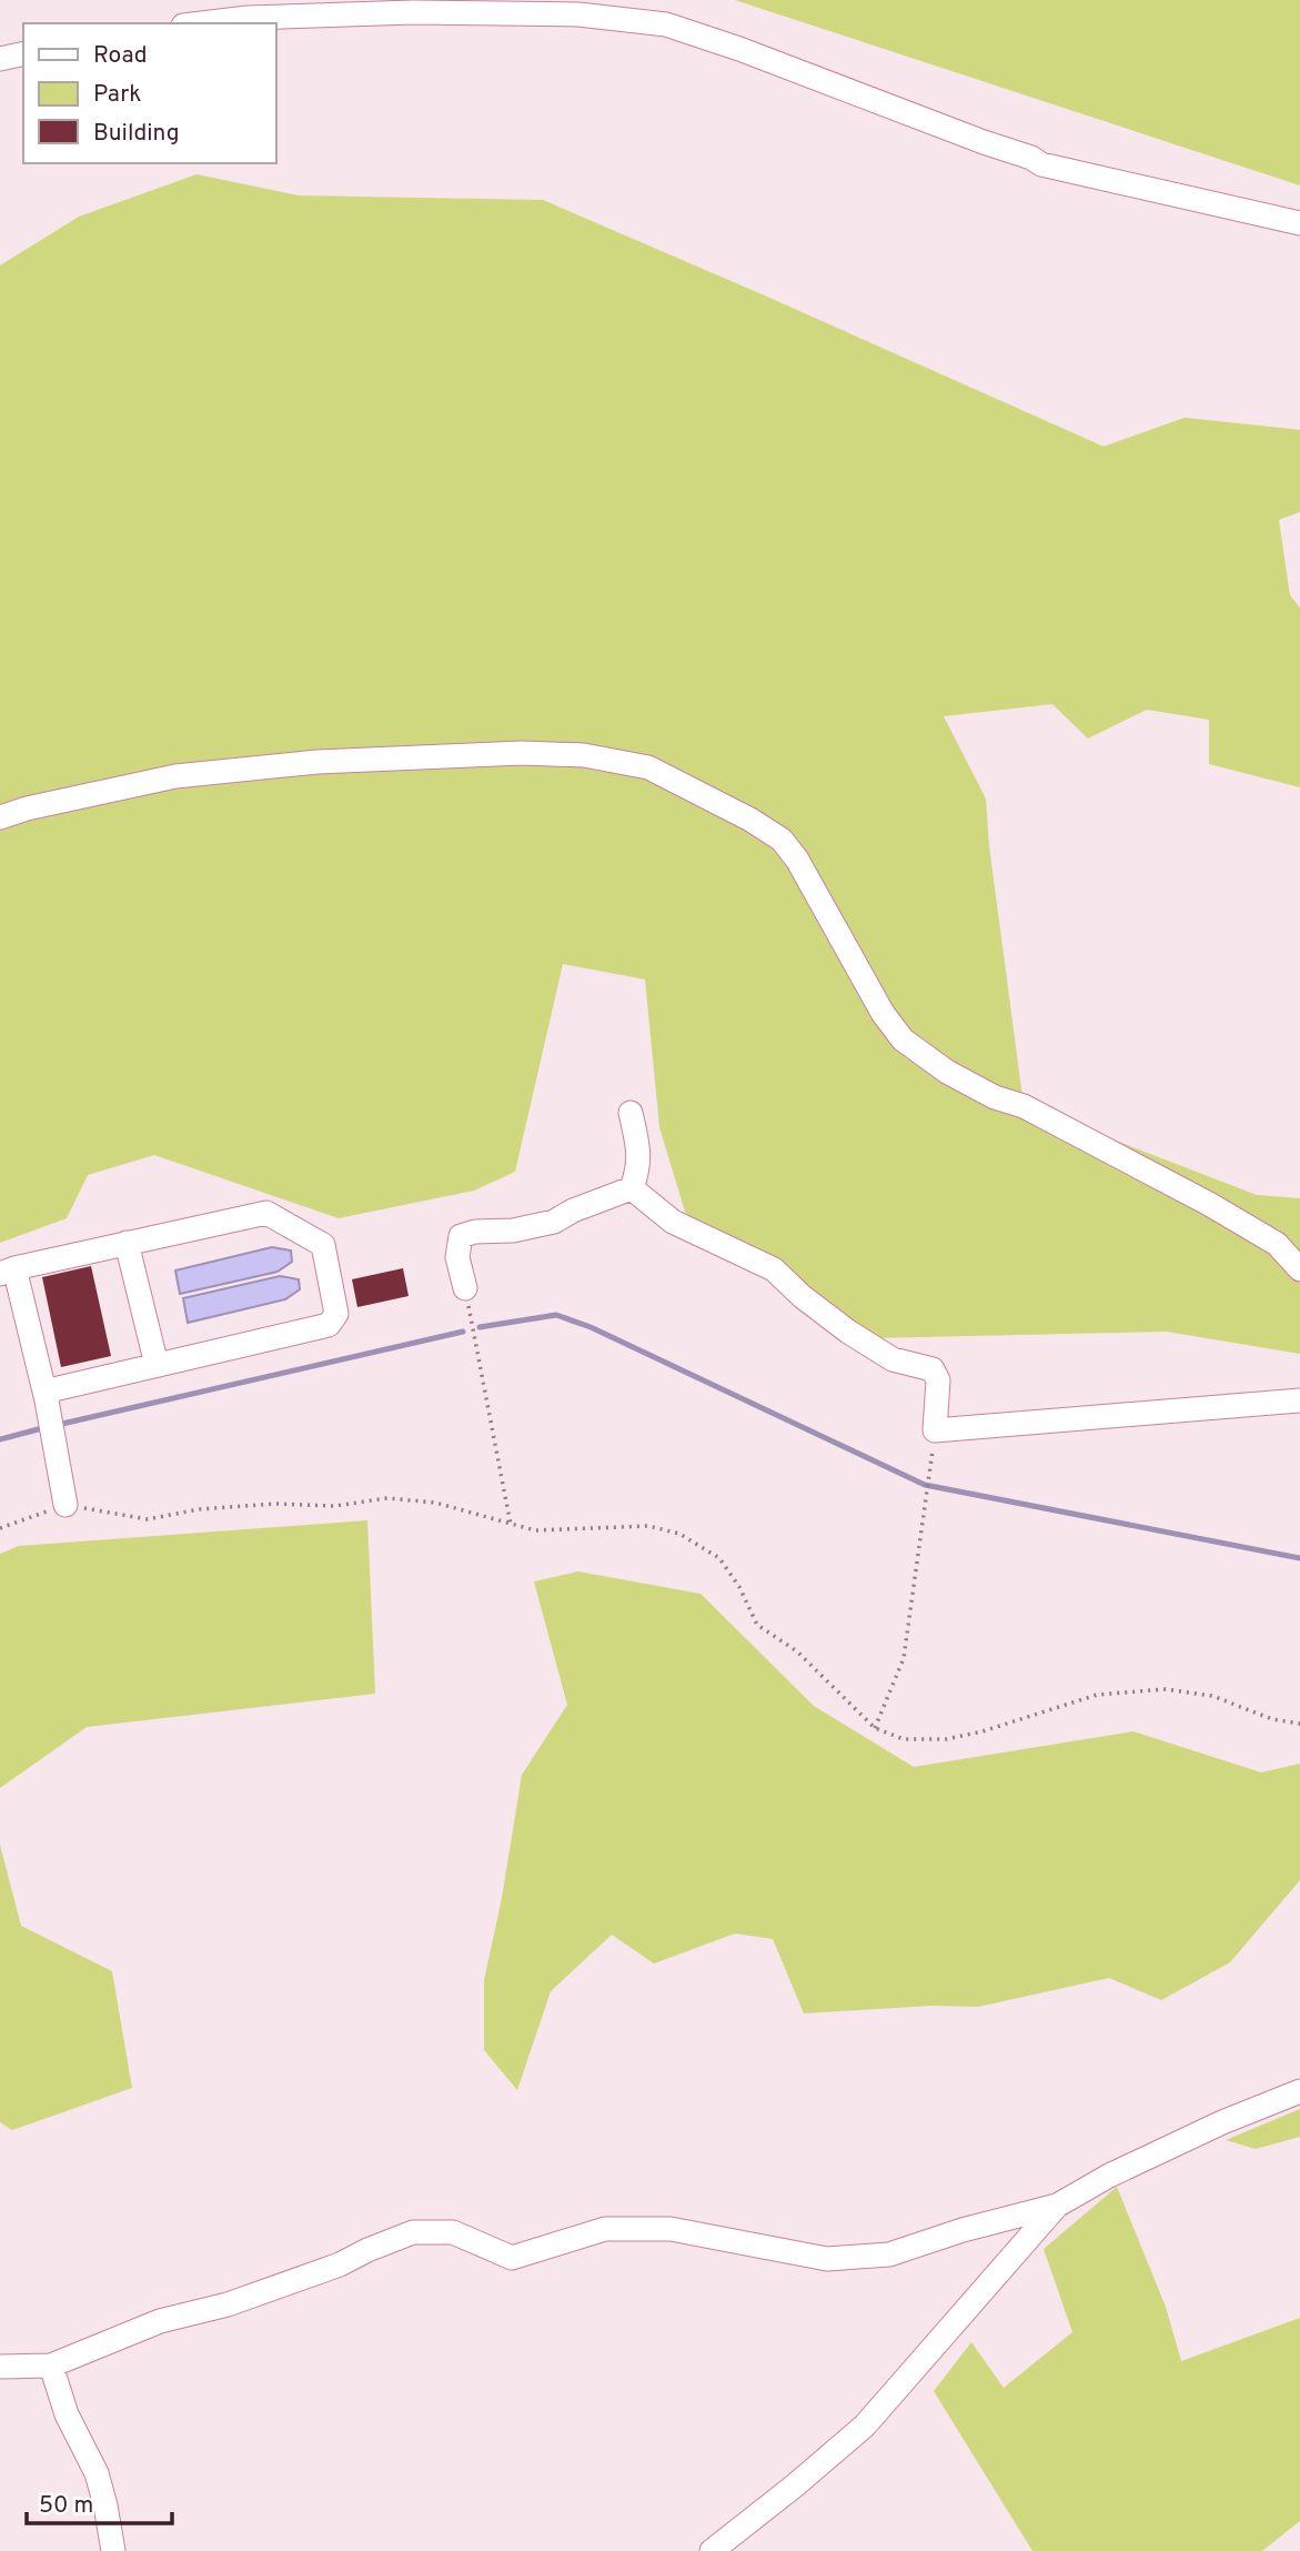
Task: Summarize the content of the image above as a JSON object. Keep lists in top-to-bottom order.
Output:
{
  "legend": ["Road", "Park", "Building"],
  "scale_bar": "50 m"
}
